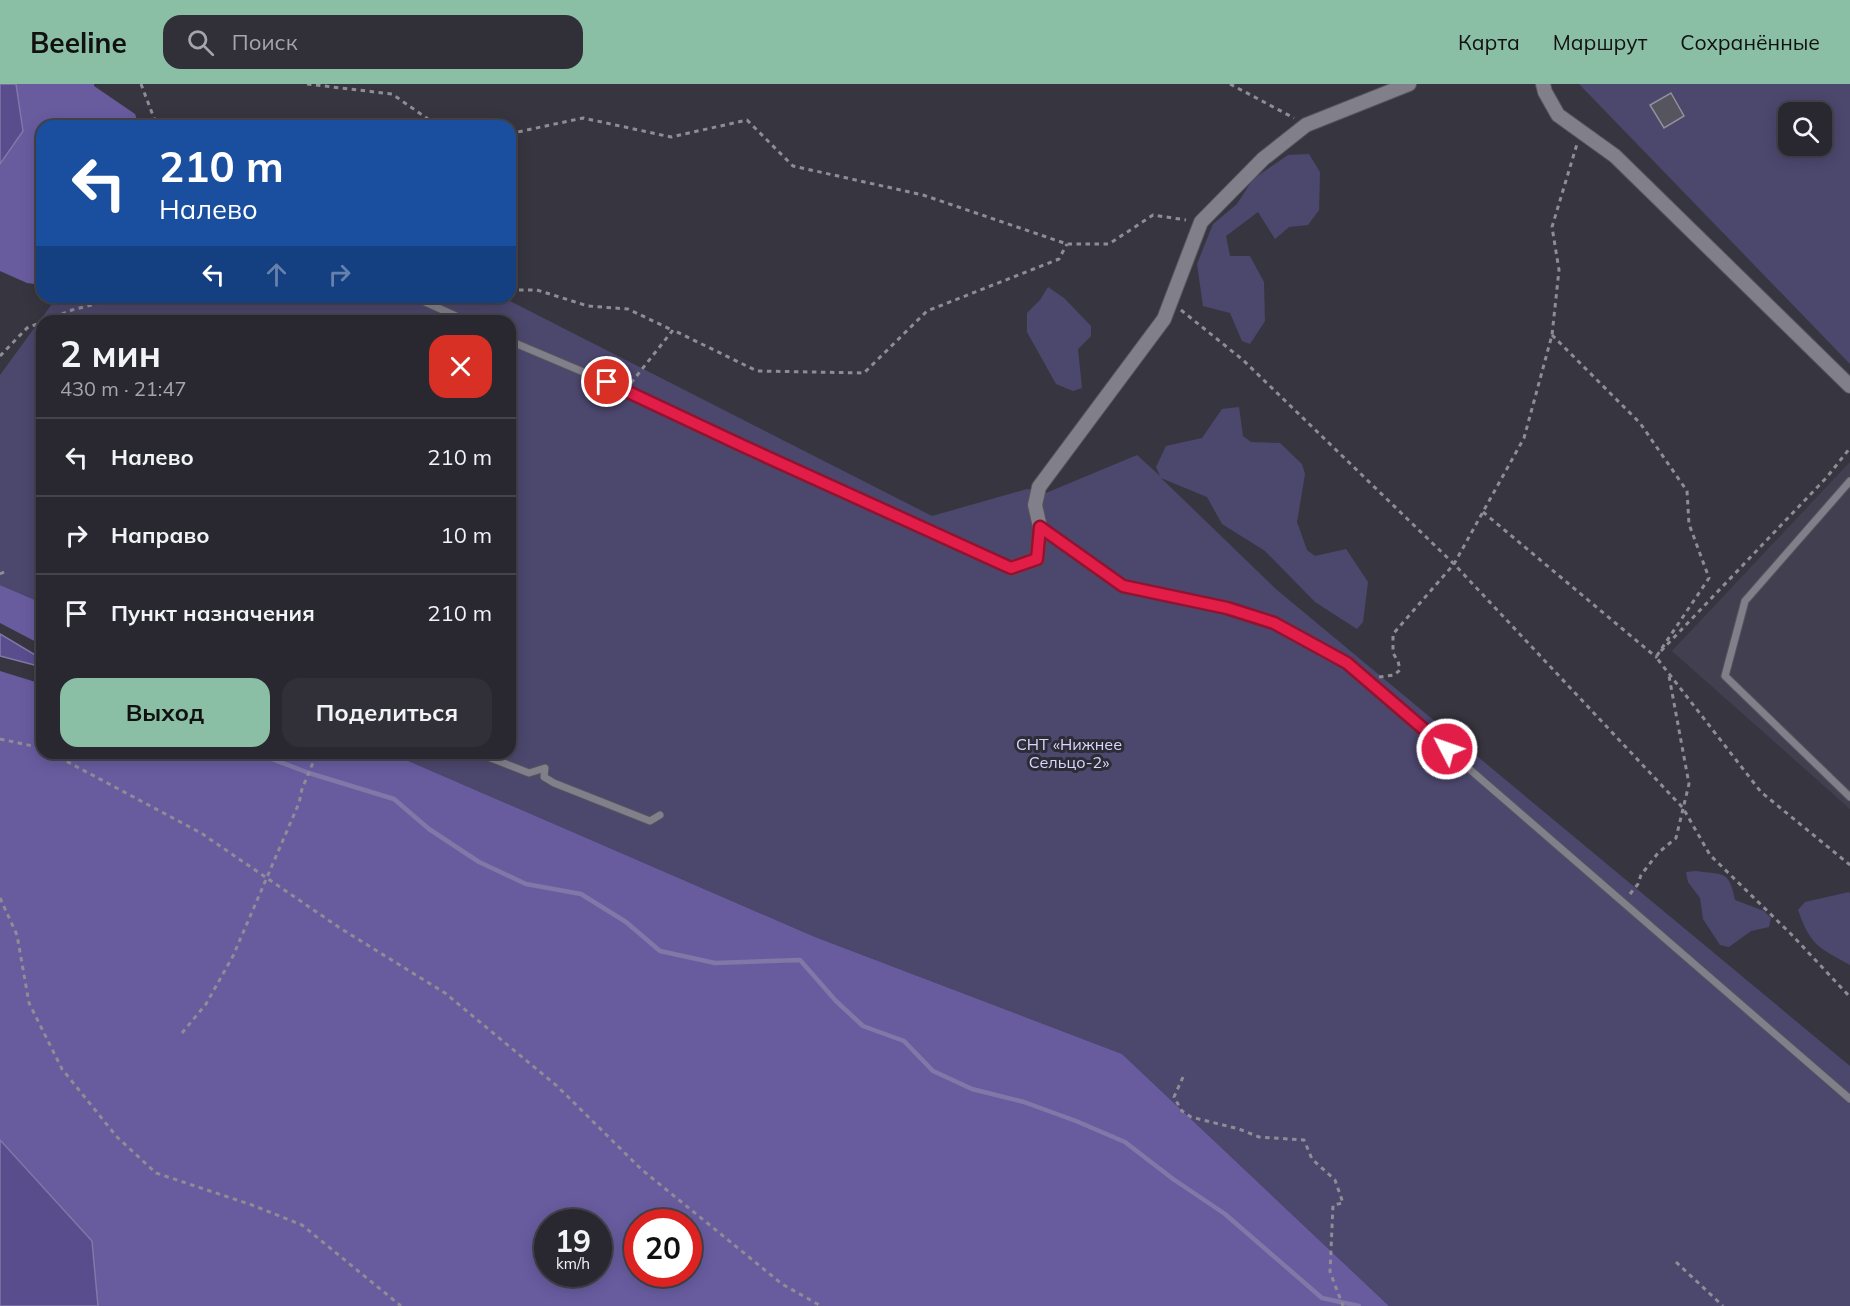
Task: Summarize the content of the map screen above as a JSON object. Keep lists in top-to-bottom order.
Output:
{
  "parks": ["СНТ «Нижнее Сельцо-2»"],
  "page": {
    "header": "Beeline",
    "search": "Поиск",
    "nav": ["Карта", "Маршрут", "Сохранённые"],
    "turn": ["210 m", "Налево"],
    "heading": ["2 мин", "430 m · 21:47"],
    "list": [
      {
        "name": "Налево",
        "value": "210 m"
      },
      {
        "name": "Направо",
        "value": "10 m"
      },
      {
        "name": "Пункт назначения",
        "value": "210 m"
      }
    ],
    "buttons": ["Выход", "Поделиться"],
    "speed": "19 km/h",
    "limit": "20"
  }
}
